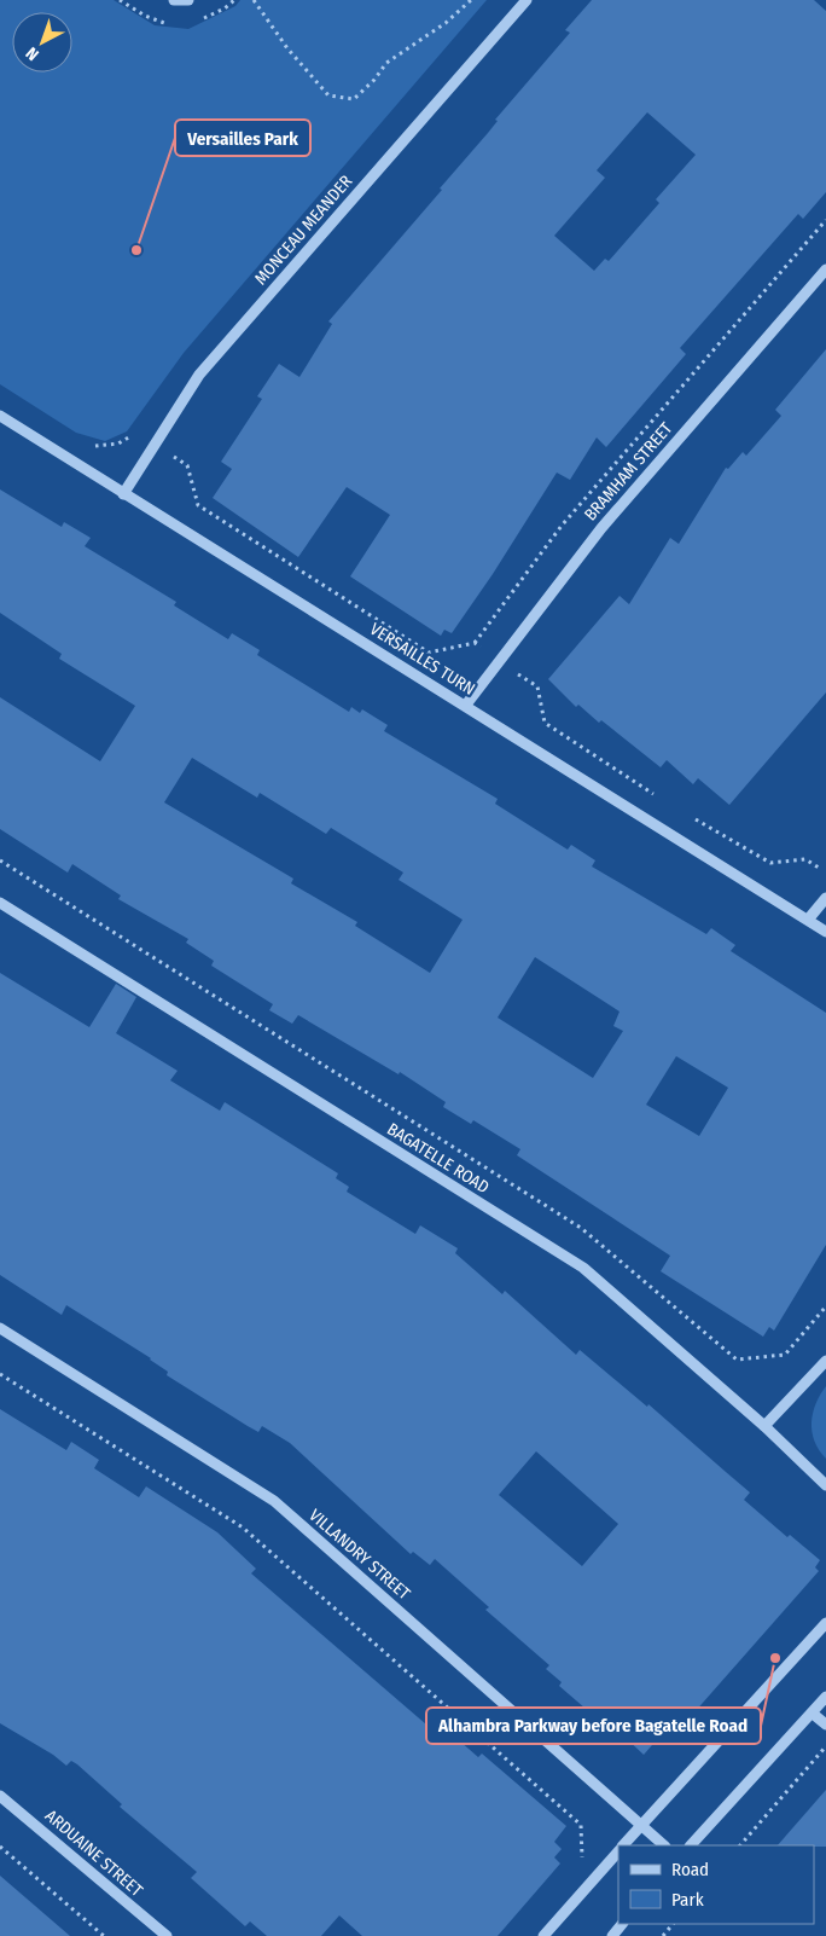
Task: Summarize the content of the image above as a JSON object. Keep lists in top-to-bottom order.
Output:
{
  "streets": {
    "street": [
      "MONCEAU MEANDER",
      "BRAMHAM STREET",
      "VERSAILLES TURN",
      "BAGATELLE ROAD",
      "VILLANDRY STREET",
      "ARDUAINE STREET"
    ]
  },
  "crossings": [
    ["MONCEAU MEANDER", "VERSAILLES TURN"],
    ["BRAMHAM STREET", "VERSAILLES TURN"]
  ],
  "places": ["Versailles Park", "Alhambra Parkway before Bagatelle Road"],
  "legend": ["Road", "Park"],
  "north": "bottom left"
}
